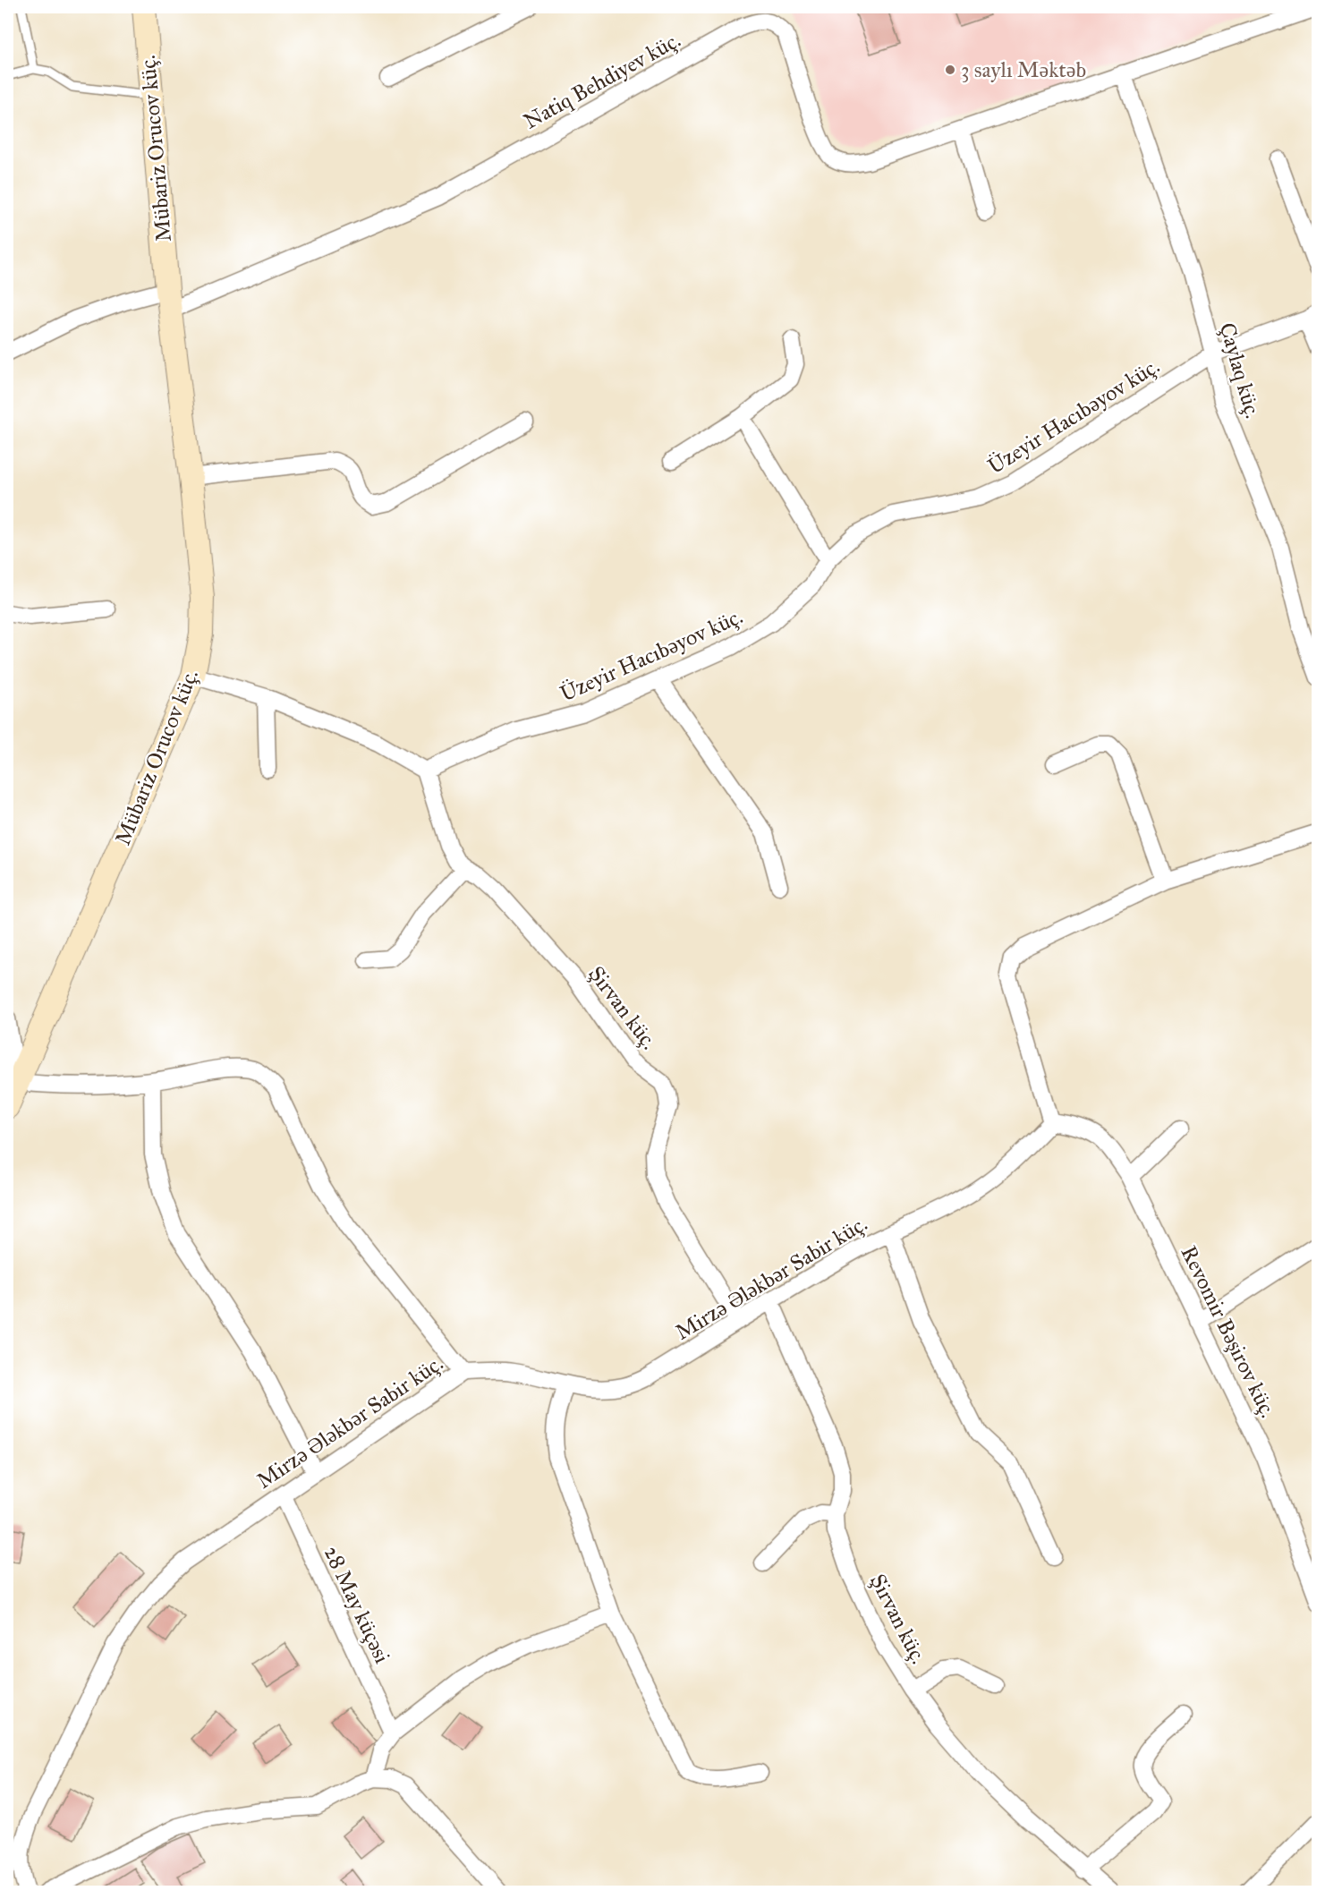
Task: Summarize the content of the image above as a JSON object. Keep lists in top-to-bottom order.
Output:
{
  "streets": {
    "street": [
      "Natiq Behdiyev küç.",
      "Mübariz Orucov küç.",
      "Çaylaq küç.",
      "Üzeyir Hacıbəyov küç.",
      "Şirvan küç.",
      "Mirzə Ələkbər Sabir küç.",
      "Revomir Bəşirov küç.",
      "28 May küçəsi"
    ]
  },
  "crossings": [
    ["Natiq Behdiyev küç.", "Mübariz Orucov küç."],
    ["Natiq Behdiyev küç.", "Çaylaq küç."],
    ["Çaylaq küç.", "Üzeyir Hacıbəyov küç."],
    ["Üzeyir Hacıbəyov küç.", "Şirvan küç."],
    ["Şirvan küç.", "Mirzə Ələkbər Sabir küç."],
    ["Mirzə Ələkbər Sabir küç.", "Revomir Bəşirov küç."],
    ["Mirzə Ələkbər Sabir küç.", "28 May küçəsi"]
  ],
  "places": ["3 saylı Məktəb"]
}
